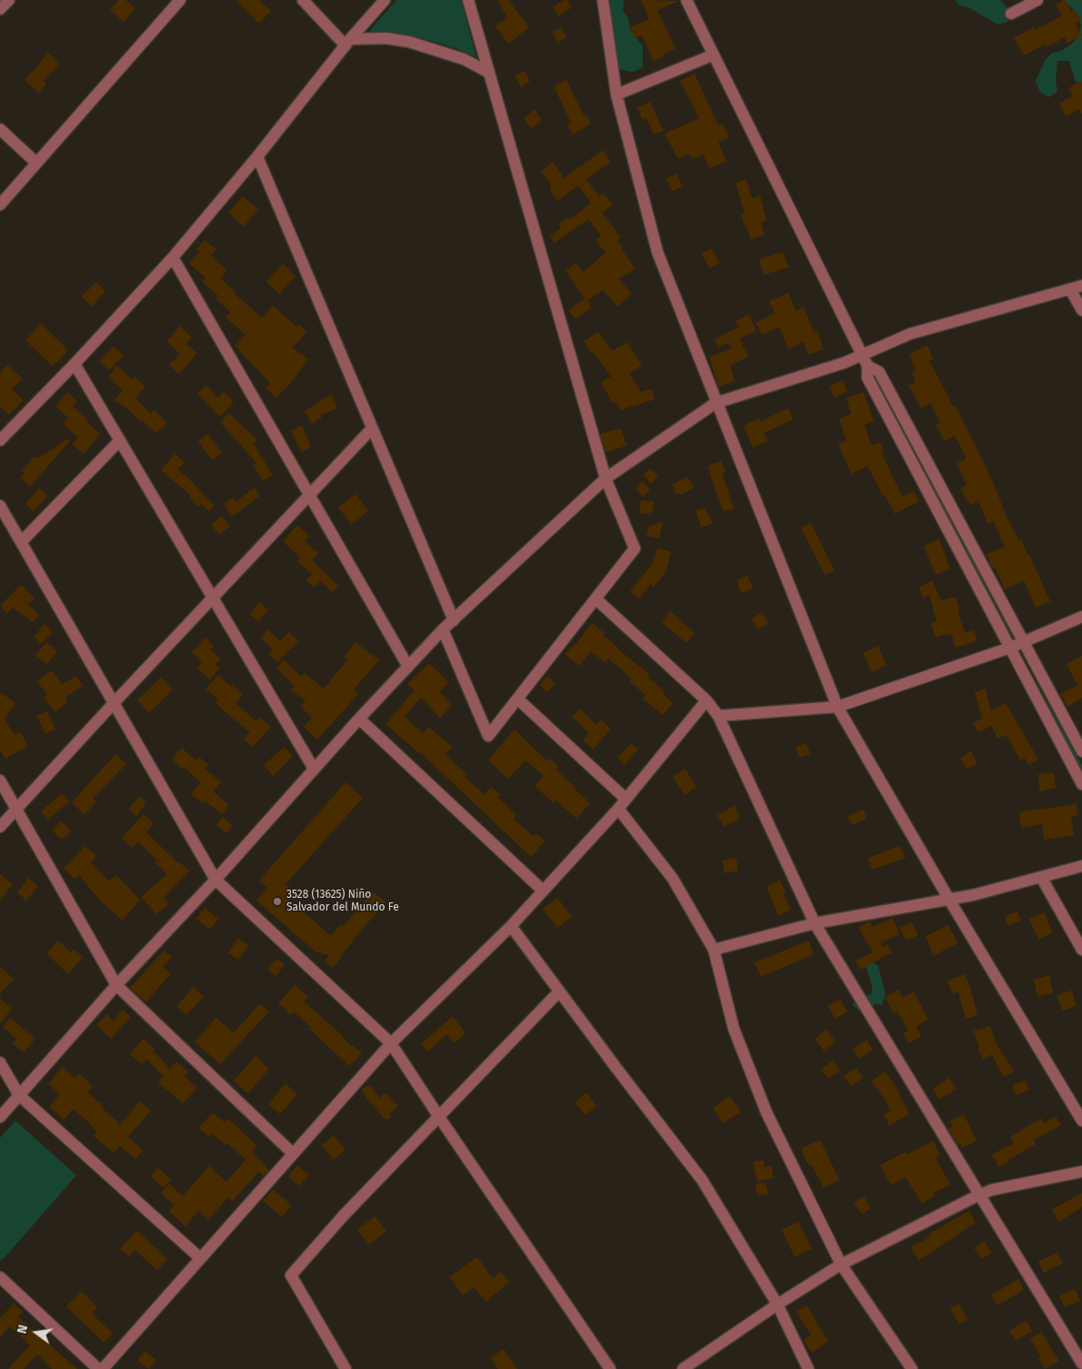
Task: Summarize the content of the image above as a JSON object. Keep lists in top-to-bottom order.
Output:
{
  "places": ["3528 (13625) Niño Salvador del Mundo Fe"],
  "north": "left"
}
